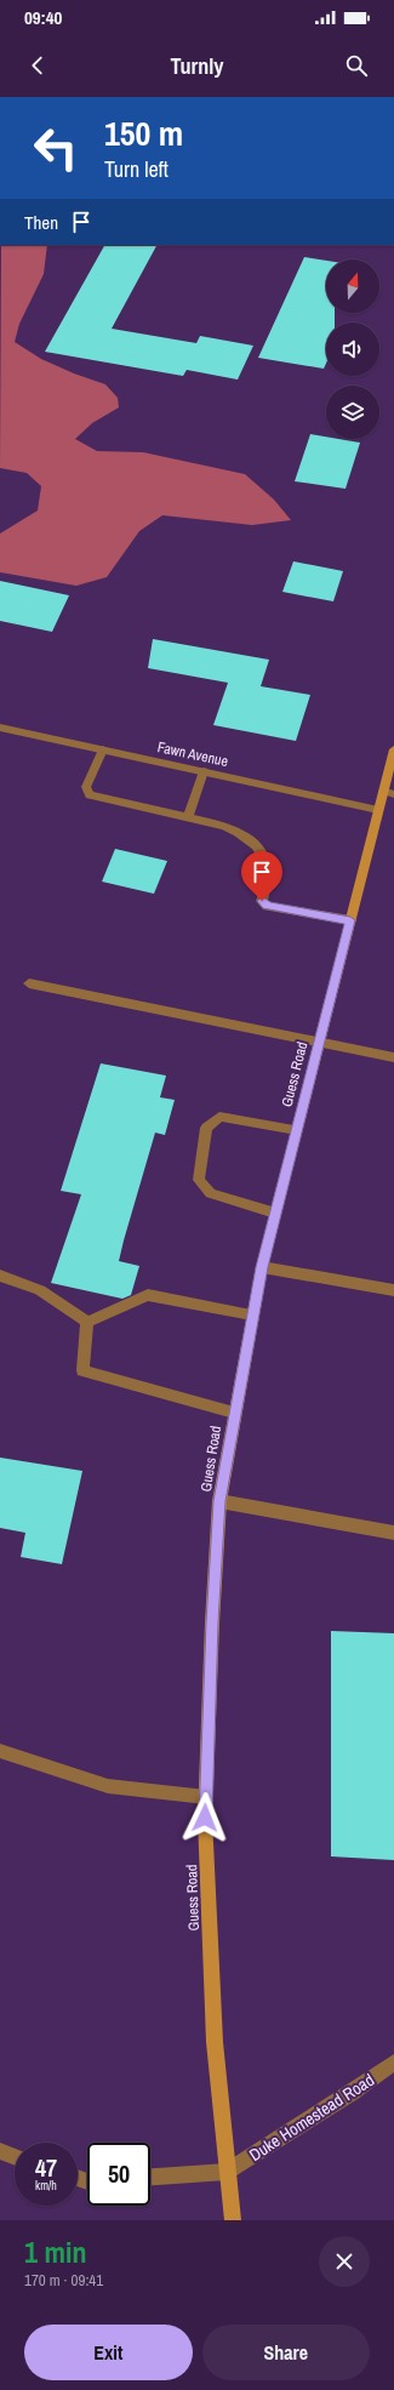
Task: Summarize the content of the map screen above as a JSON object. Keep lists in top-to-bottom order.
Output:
{
  "streets": {
    "main road": ["Guess Road"],
    "street": ["Fawn Avenue", "Duke Homestead Road"]
  },
  "crossings": [
    ["Fawn Avenue", "Guess Road"],
    ["Guess Road", "Duke Homestead Road"]
  ],
  "north": "top",
  "page": {
    "status": "09:40",
    "header": "Turnly",
    "turn": ["150 m", "Turn left"],
    "then": "Then",
    "speed": "47 km/h",
    "limit": "50",
    "heading": ["1 min", "170 m · 09:41"],
    "buttons": ["Exit", "Share"]
  }
}
